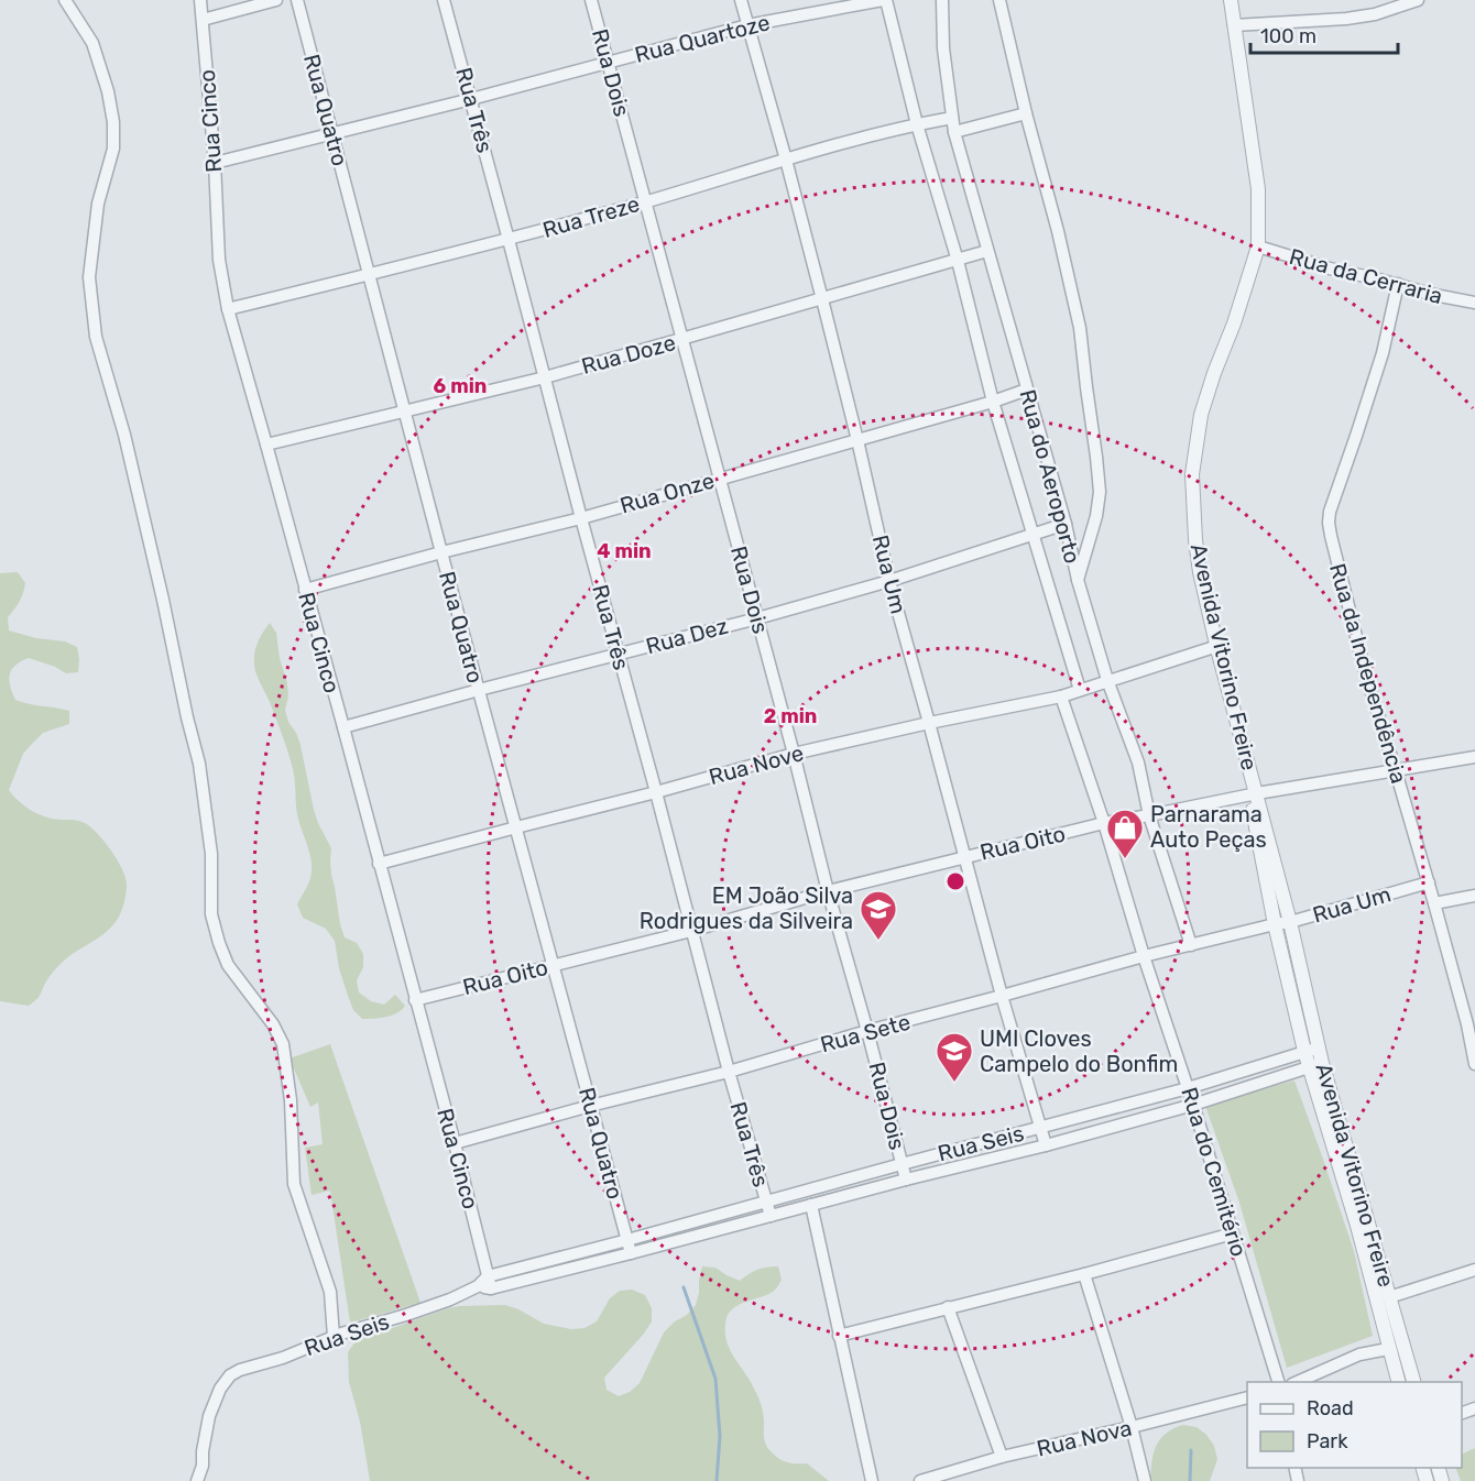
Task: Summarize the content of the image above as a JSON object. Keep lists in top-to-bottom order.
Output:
{
  "streets": {
    "street": [
      "Rua Quartoze",
      "Rua Dois",
      "Rua Quatro",
      "Rua Três",
      "Rua Cinco",
      "Rua Treze",
      "Rua da Cerraria",
      "Rua Doze",
      "Rua do Aeroporto",
      "Rua Onze",
      "Rua Um",
      "Rua Dez",
      "Avenida Vitorino Freire",
      "Rua da Independência",
      "Rua Nove",
      "Rua Oito",
      "Rua Sete",
      "Rua Seis",
      "Rua do Cemitério",
      "Rua Nova"
    ]
  },
  "crossings": [
    ["Rua Quartoze", "Rua Dois"],
    ["Rua Quartoze", "Rua Quatro"],
    ["Rua Quartoze", "Rua Três"],
    ["Rua Quartoze", "Rua Cinco"],
    ["Rua Quartoze", "Rua Um"],
    ["Rua Dois", "Rua Treze"],
    ["Rua Dois", "Rua Doze"],
    ["Rua Dois", "Rua Onze"],
    ["Rua Dois", "Rua Dez"],
    ["Rua Dois", "Rua Nove"],
    ["Rua Dois", "Rua Oito"],
    ["Rua Dois", "Rua Sete"],
    ["Rua Dois", "Rua Seis"],
    ["Rua Quatro", "Rua Treze"],
    ["Rua Quatro", "Rua Doze"],
    ["Rua Quatro", "Rua Onze"],
    ["Rua Quatro", "Rua Dez"],
    ["Rua Quatro", "Rua Nove"],
    ["Rua Quatro", "Rua Oito"],
    ["Rua Quatro", "Rua Sete"],
    ["Rua Quatro", "Rua Seis"],
    ["Rua Três", "Rua Treze"],
    ["Rua Três", "Rua Doze"],
    ["Rua Três", "Rua Onze"],
    ["Rua Três", "Rua Dez"],
    ["Rua Três", "Rua Nove"],
    ["Rua Três", "Rua Oito"],
    ["Rua Três", "Rua Sete"],
    ["Rua Três", "Rua Seis"],
    ["Rua Cinco", "Rua Treze"],
    ["Rua Cinco", "Rua Doze"],
    ["Rua Cinco", "Rua Onze"],
    ["Rua Cinco", "Rua Dez"],
    ["Rua Cinco", "Rua Nove"],
    ["Rua Cinco", "Rua Oito"],
    ["Rua Cinco", "Rua Sete"],
    ["Rua Cinco", "Rua Seis"],
    ["Rua Treze", "Rua do Aeroporto"],
    ["Rua Treze", "Rua Um"],
    ["Rua da Cerraria", "Avenida Vitorino Freire"],
    ["Rua da Cerraria", "Rua da Independência"],
    ["Rua Doze", "Rua do Aeroporto"],
    ["Rua Doze", "Rua Um"],
    ["Rua do Aeroporto", "Rua Onze"],
    ["Rua do Aeroporto", "Rua Dez"],
    ["Rua do Aeroporto", "Rua Nove"],
    ["Rua do Aeroporto", "Rua Oito"],
    ["Rua do Aeroporto", "Rua Sete"],
    ["Rua Onze", "Rua Um"],
    ["Rua Um", "Rua Dez"],
    ["Rua Um", "Avenida Vitorino Freire"],
    ["Rua Um", "Rua da Independência"],
    ["Rua Um", "Rua Nove"],
    ["Rua Um", "Rua Oito"],
    ["Rua Um", "Rua Sete"],
    ["Rua Um", "Rua Seis"],
    ["Avenida Vitorino Freire", "Rua Nove"],
    ["Avenida Vitorino Freire", "Rua Oito"],
    ["Avenida Vitorino Freire", "Rua Sete"],
    ["Avenida Vitorino Freire", "Rua Seis"],
    ["Rua Nove", "Rua do Cemitério"],
    ["Rua Oito", "Rua do Cemitério"],
    ["Rua Sete", "Rua do Cemitério"],
    ["Rua Seis", "Rua do Cemitério"]
  ],
  "places": {
    "shop": ["Parnarama Auto Peças"],
    "school or university": ["EM João Silva Rodrigues da Silveira", "UMI Cloves Campelo do Bonfim"]
  },
  "legend": ["Road", "Park"],
  "scale_bar": "100 m",
  "rings": ["6 min", "4 min", "2 min"]
}
